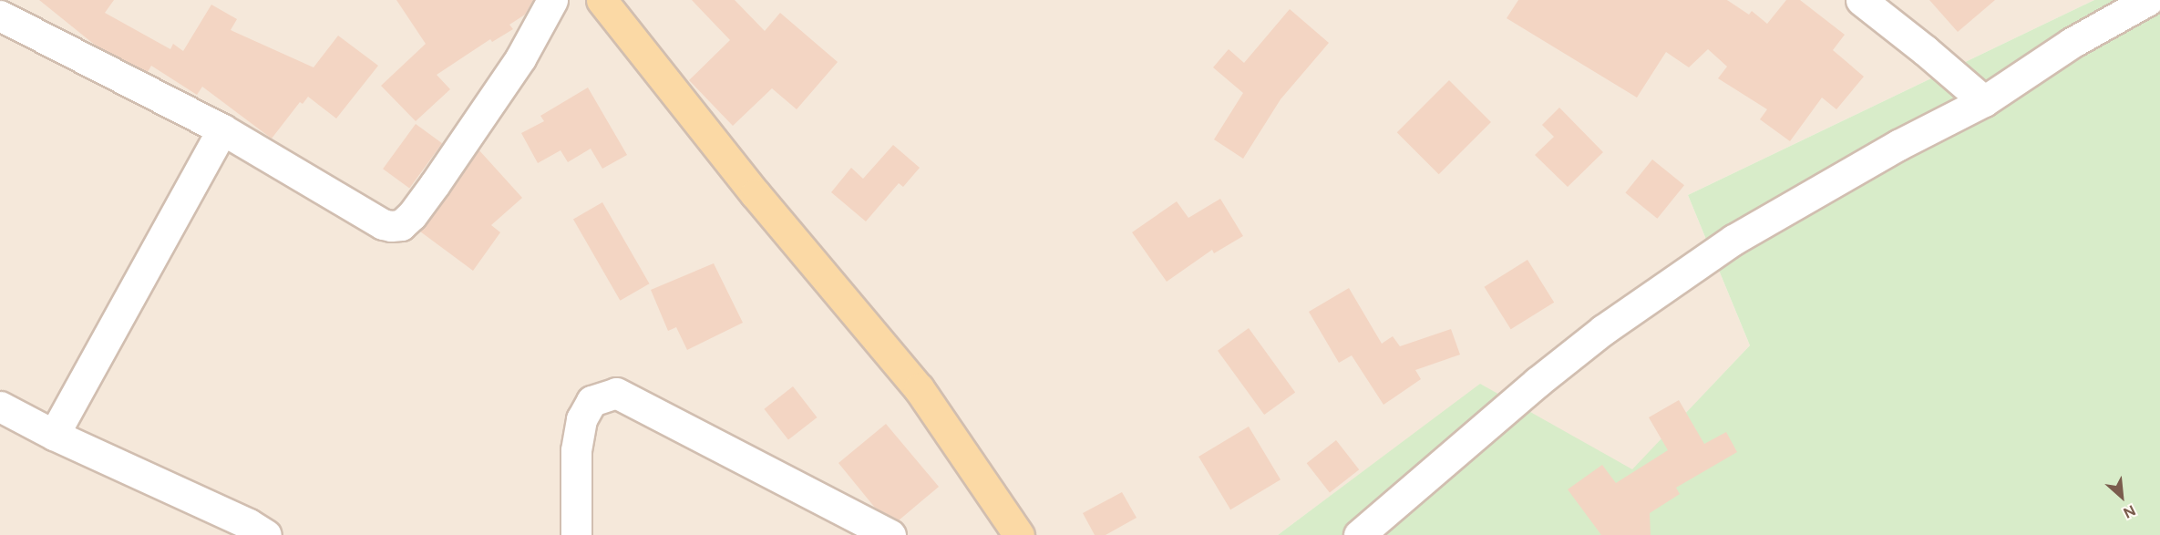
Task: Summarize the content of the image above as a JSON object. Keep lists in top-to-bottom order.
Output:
{
  "north": "bottom right"
}
